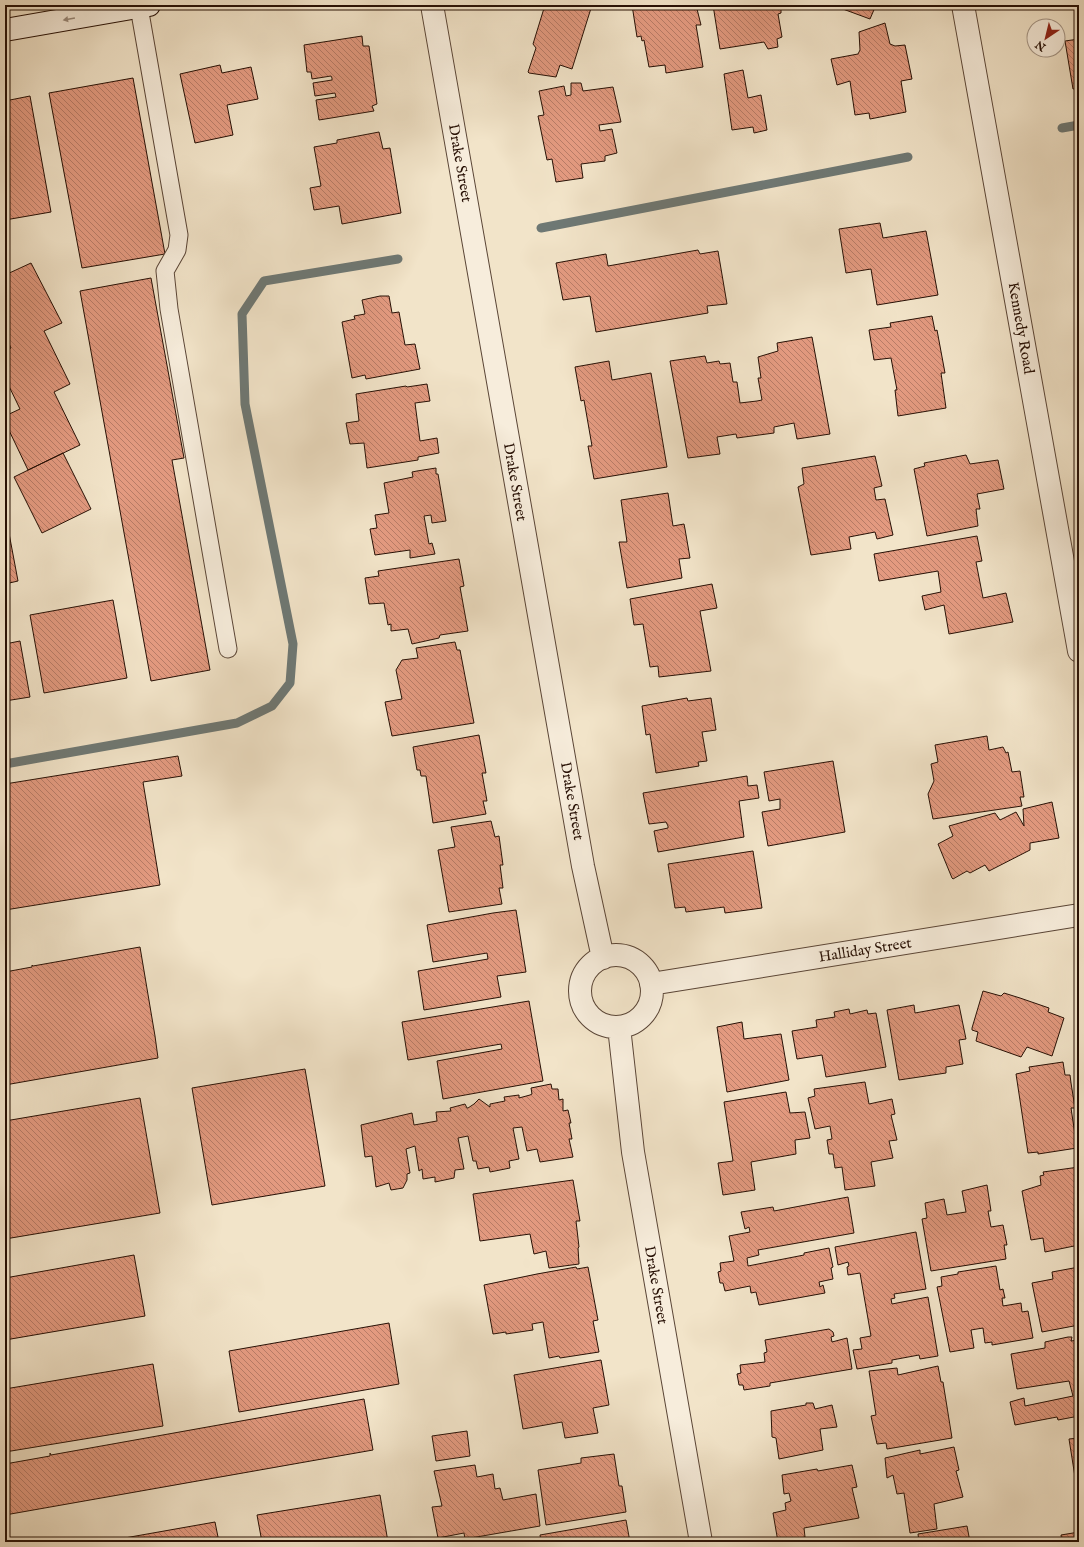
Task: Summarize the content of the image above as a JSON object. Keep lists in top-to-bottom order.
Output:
{
  "streets": {
    "street": ["Drake Street", "Kennedy Road", "Halliday Street"]
  },
  "crossings": [
    ["Drake Street", "Halliday Street"]
  ],
  "north": "bottom left"
}
